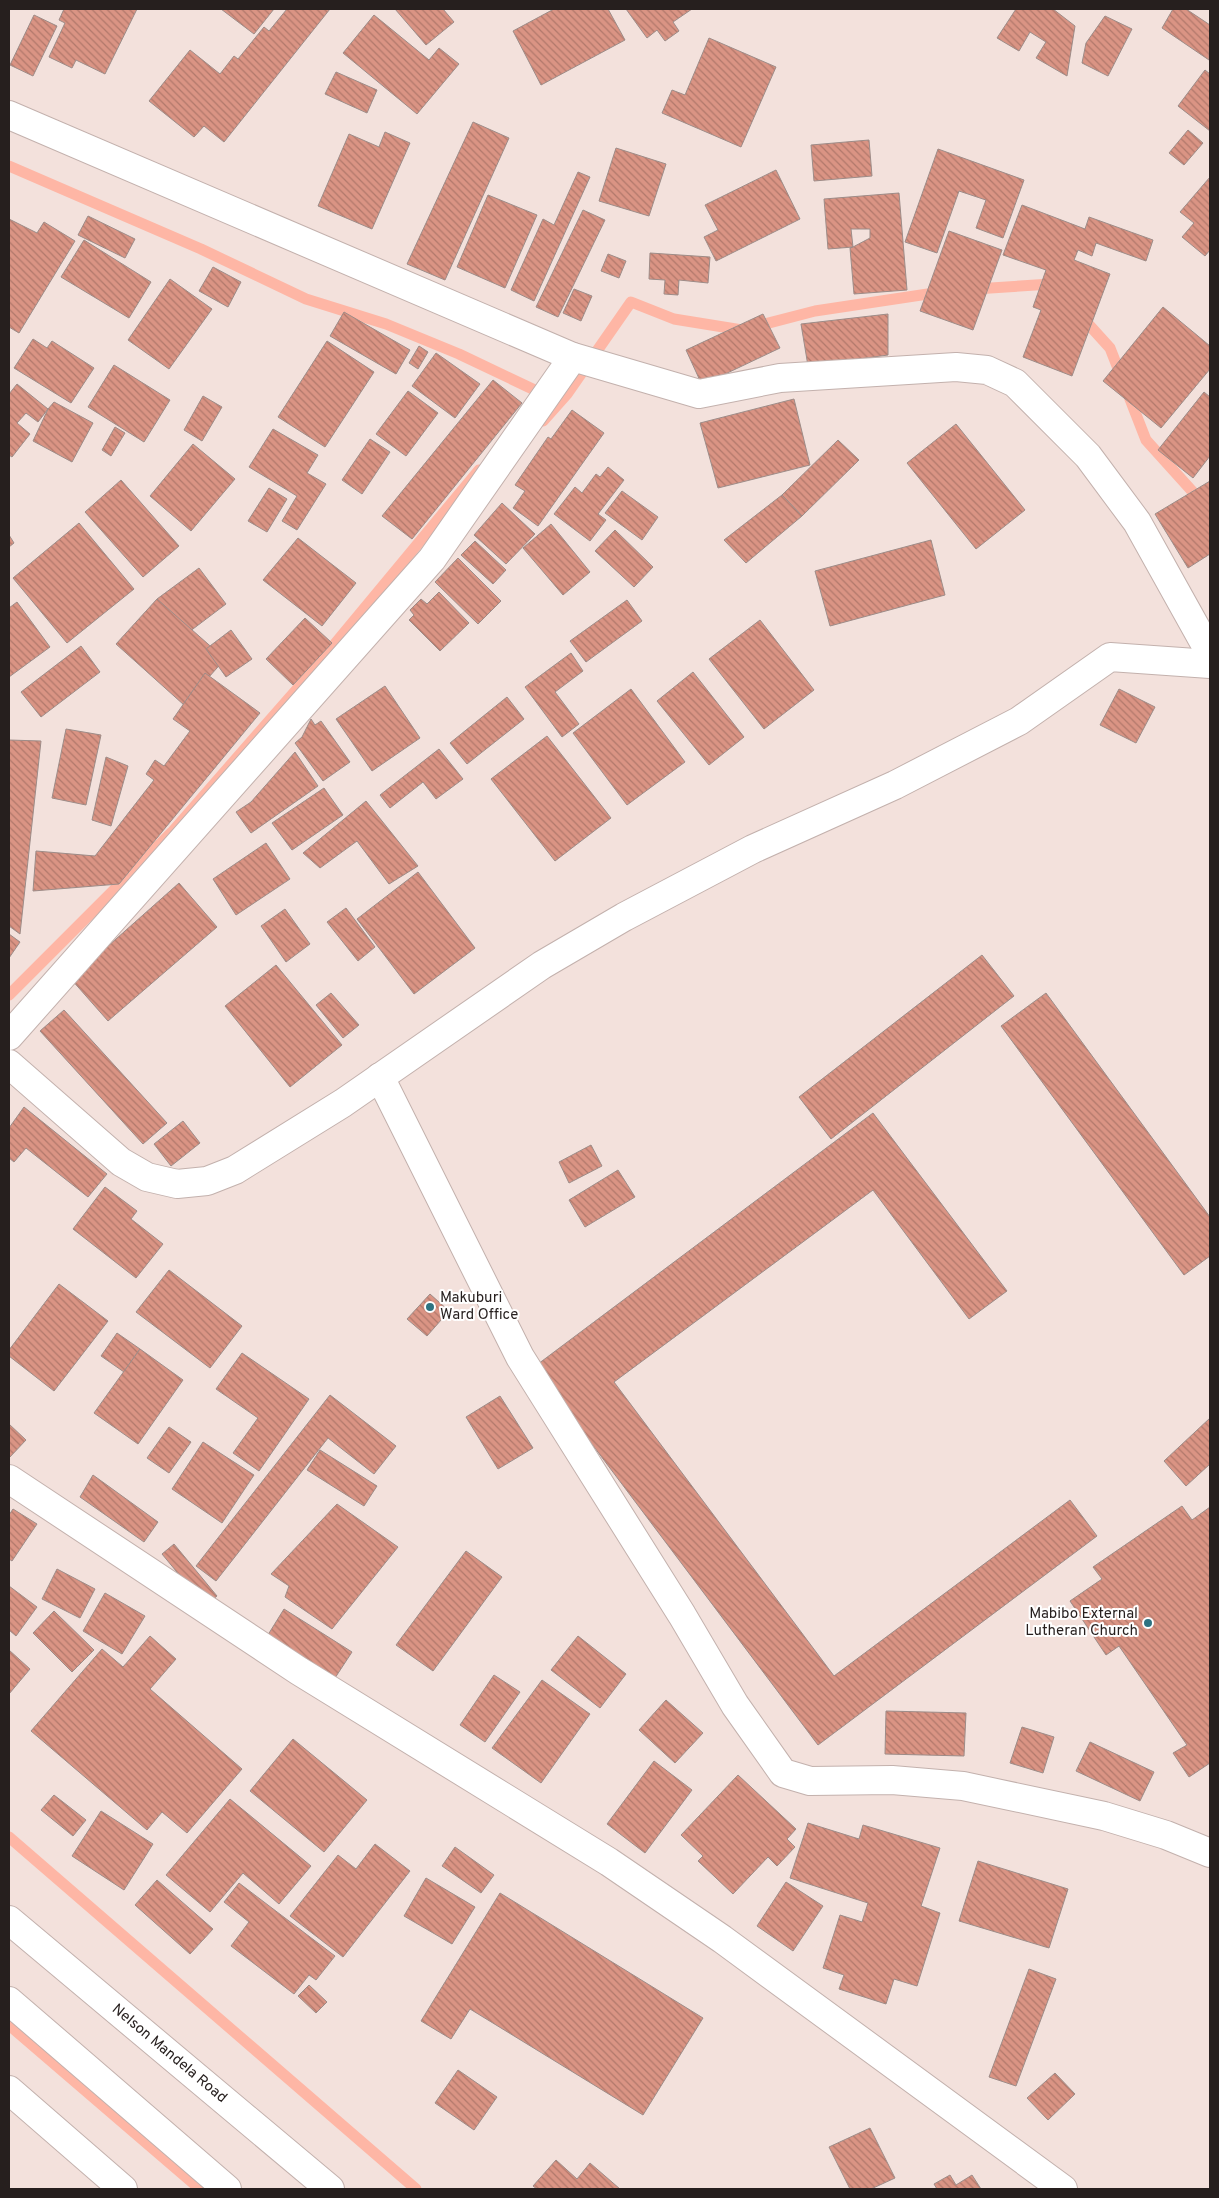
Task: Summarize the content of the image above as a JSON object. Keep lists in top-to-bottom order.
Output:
{
  "streets": {
    "street": ["Nelson Mandela Road"]
  },
  "places": ["Makuburi Ward Office", "Mabibo External Lutheran Church"]
}
